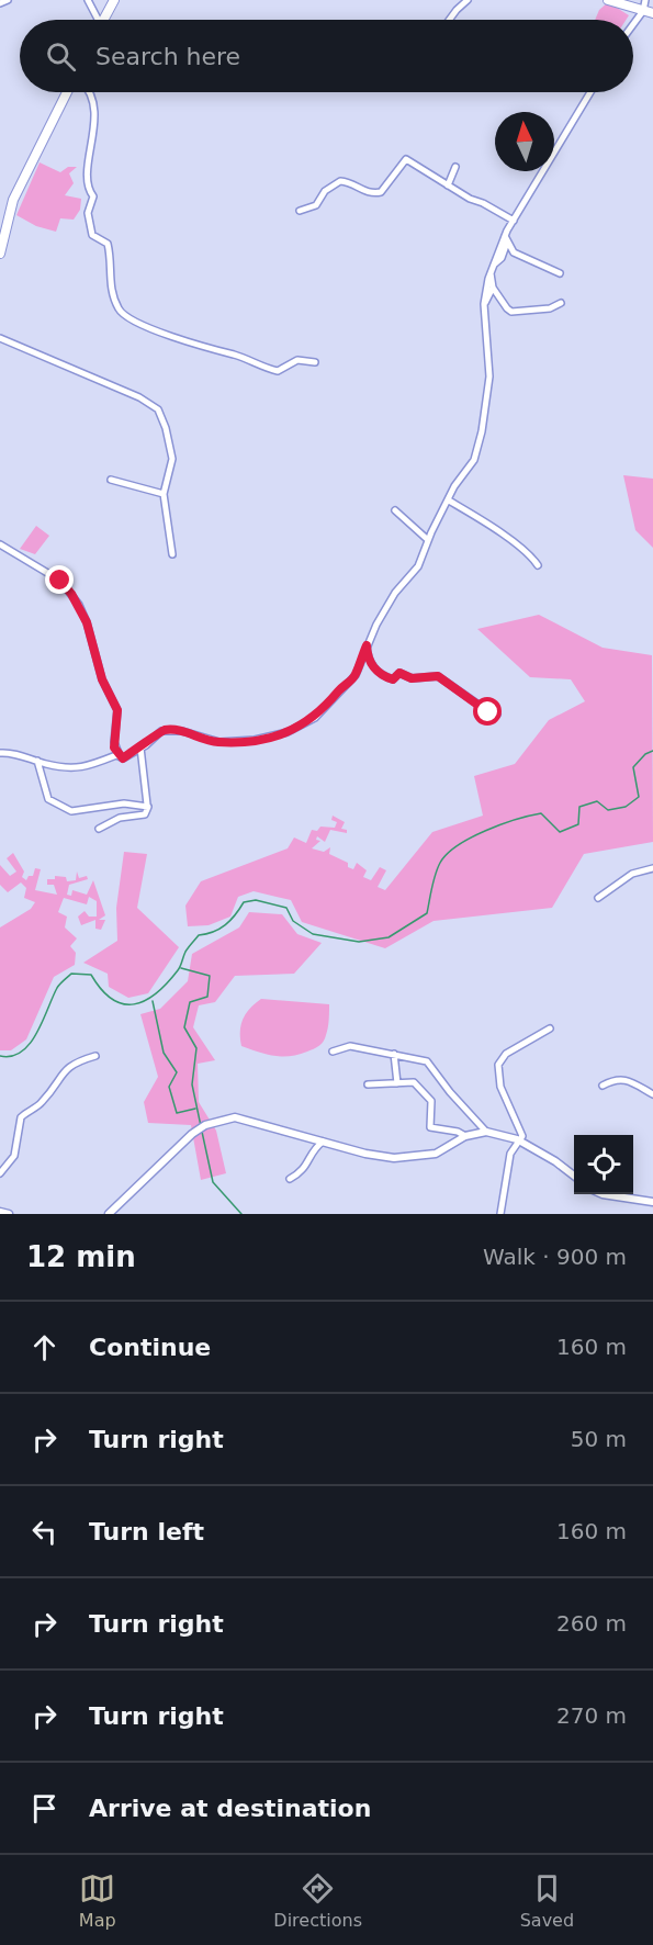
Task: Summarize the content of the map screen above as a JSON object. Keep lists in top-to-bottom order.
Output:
{
  "north": "top",
  "page": {
    "search": "Search here",
    "heading": ["12 min", "Walk · 900 m"],
    "list": [
      ["Continue", "160 m"],
      ["Turn right", "50 m"],
      ["Turn left", "160 m"],
      ["Turn right", "260 m"],
      ["Turn right", "270 m"],
      "Arrive at destination"
    ],
    "nav": ["Map", "Directions", "Saved"]
  }
}
